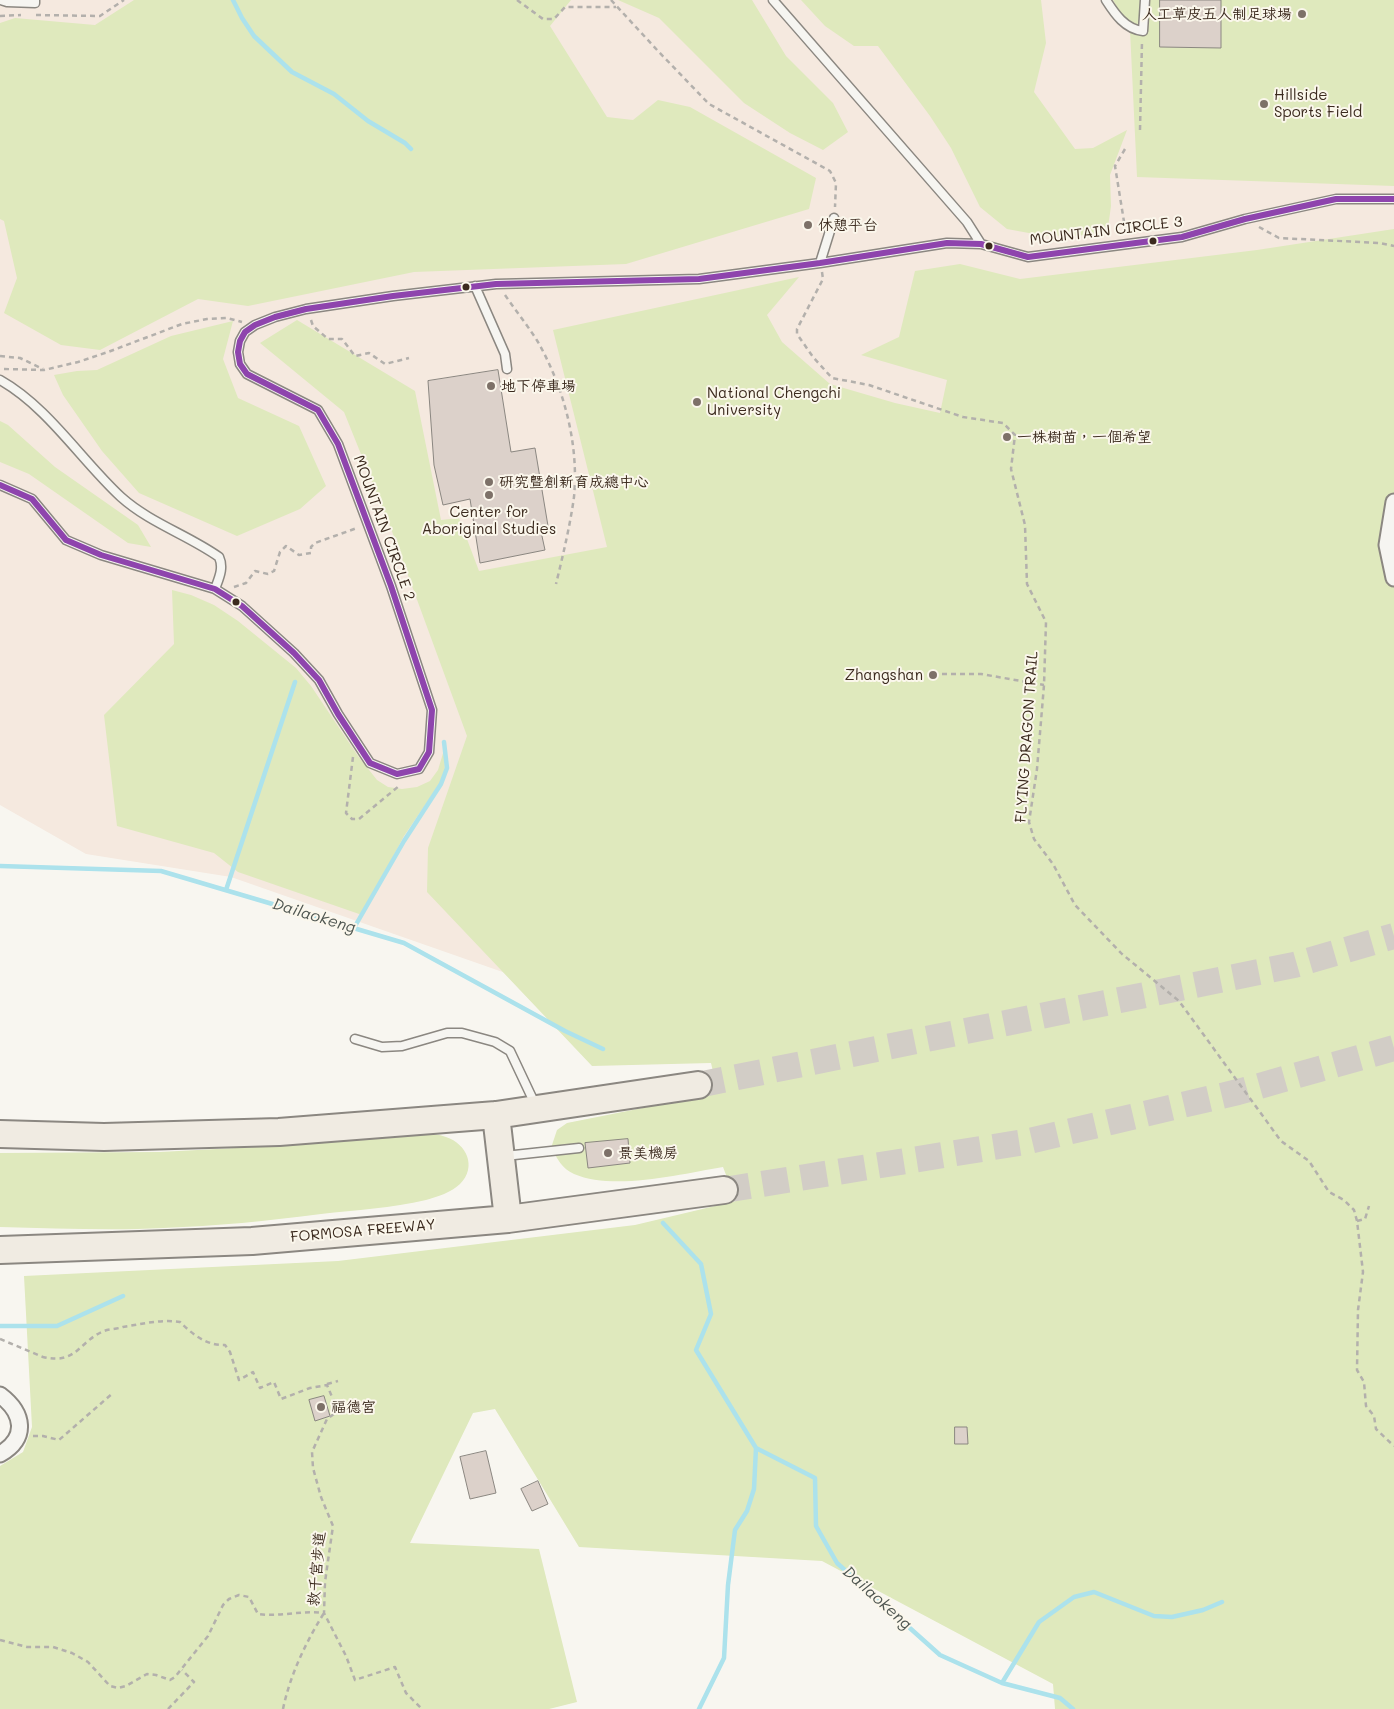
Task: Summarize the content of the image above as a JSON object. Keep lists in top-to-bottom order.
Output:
{
  "streets": {
    "highway": ["FORMOSA FREEWAY"],
    "lane": ["MOUNTAIN CIRCLE 3", "MOUNTAIN CIRCLE 2"],
    "path": ["FLYING DRAGON TRAIL", "救千宮步道"]
  },
  "crossings": [
    ["MOUNTAIN CIRCLE 3", "MOUNTAIN CIRCLE 2"],
    ["MOUNTAIN CIRCLE 3", "FLYING DRAGON TRAIL"],
    ["MOUNTAIN CIRCLE 2", "FLYING DRAGON TRAIL"]
  ],
  "water": ["Dailaokeng"],
  "places": [
    "人工草皮五人制足球場",
    "Hillside Sports Field",
    "休憩平台",
    "地下停車場",
    "National Chengchi University",
    "一株樹苗，一個希望",
    "研究暨創新育成總中心",
    "Center for Aboriginal Studies",
    "Zhangshan",
    "景美機房",
    "福德宮"
  ]
}
